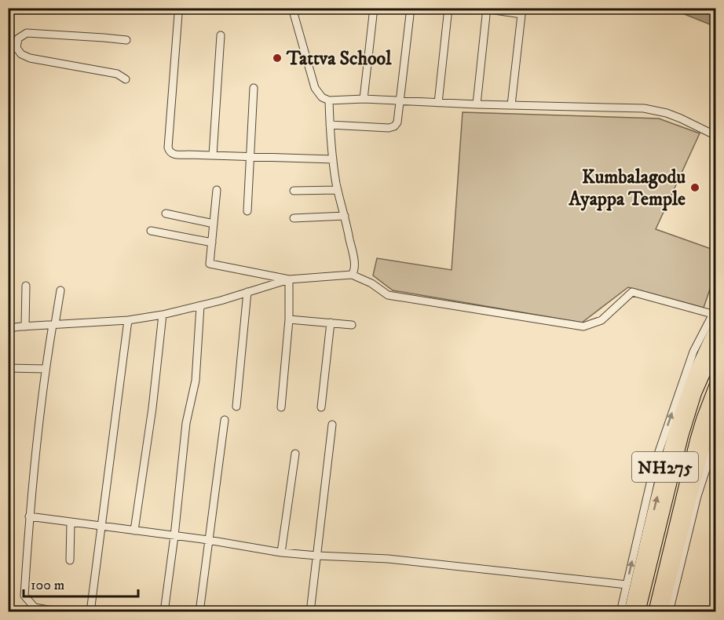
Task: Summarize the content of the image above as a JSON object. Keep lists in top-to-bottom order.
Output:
{
  "streets": {
    "highway": ["NH275"]
  },
  "places": ["Tattva School", "Kumbalagodu Ayappa Temple"],
  "scale_bar": "100 m"
}
